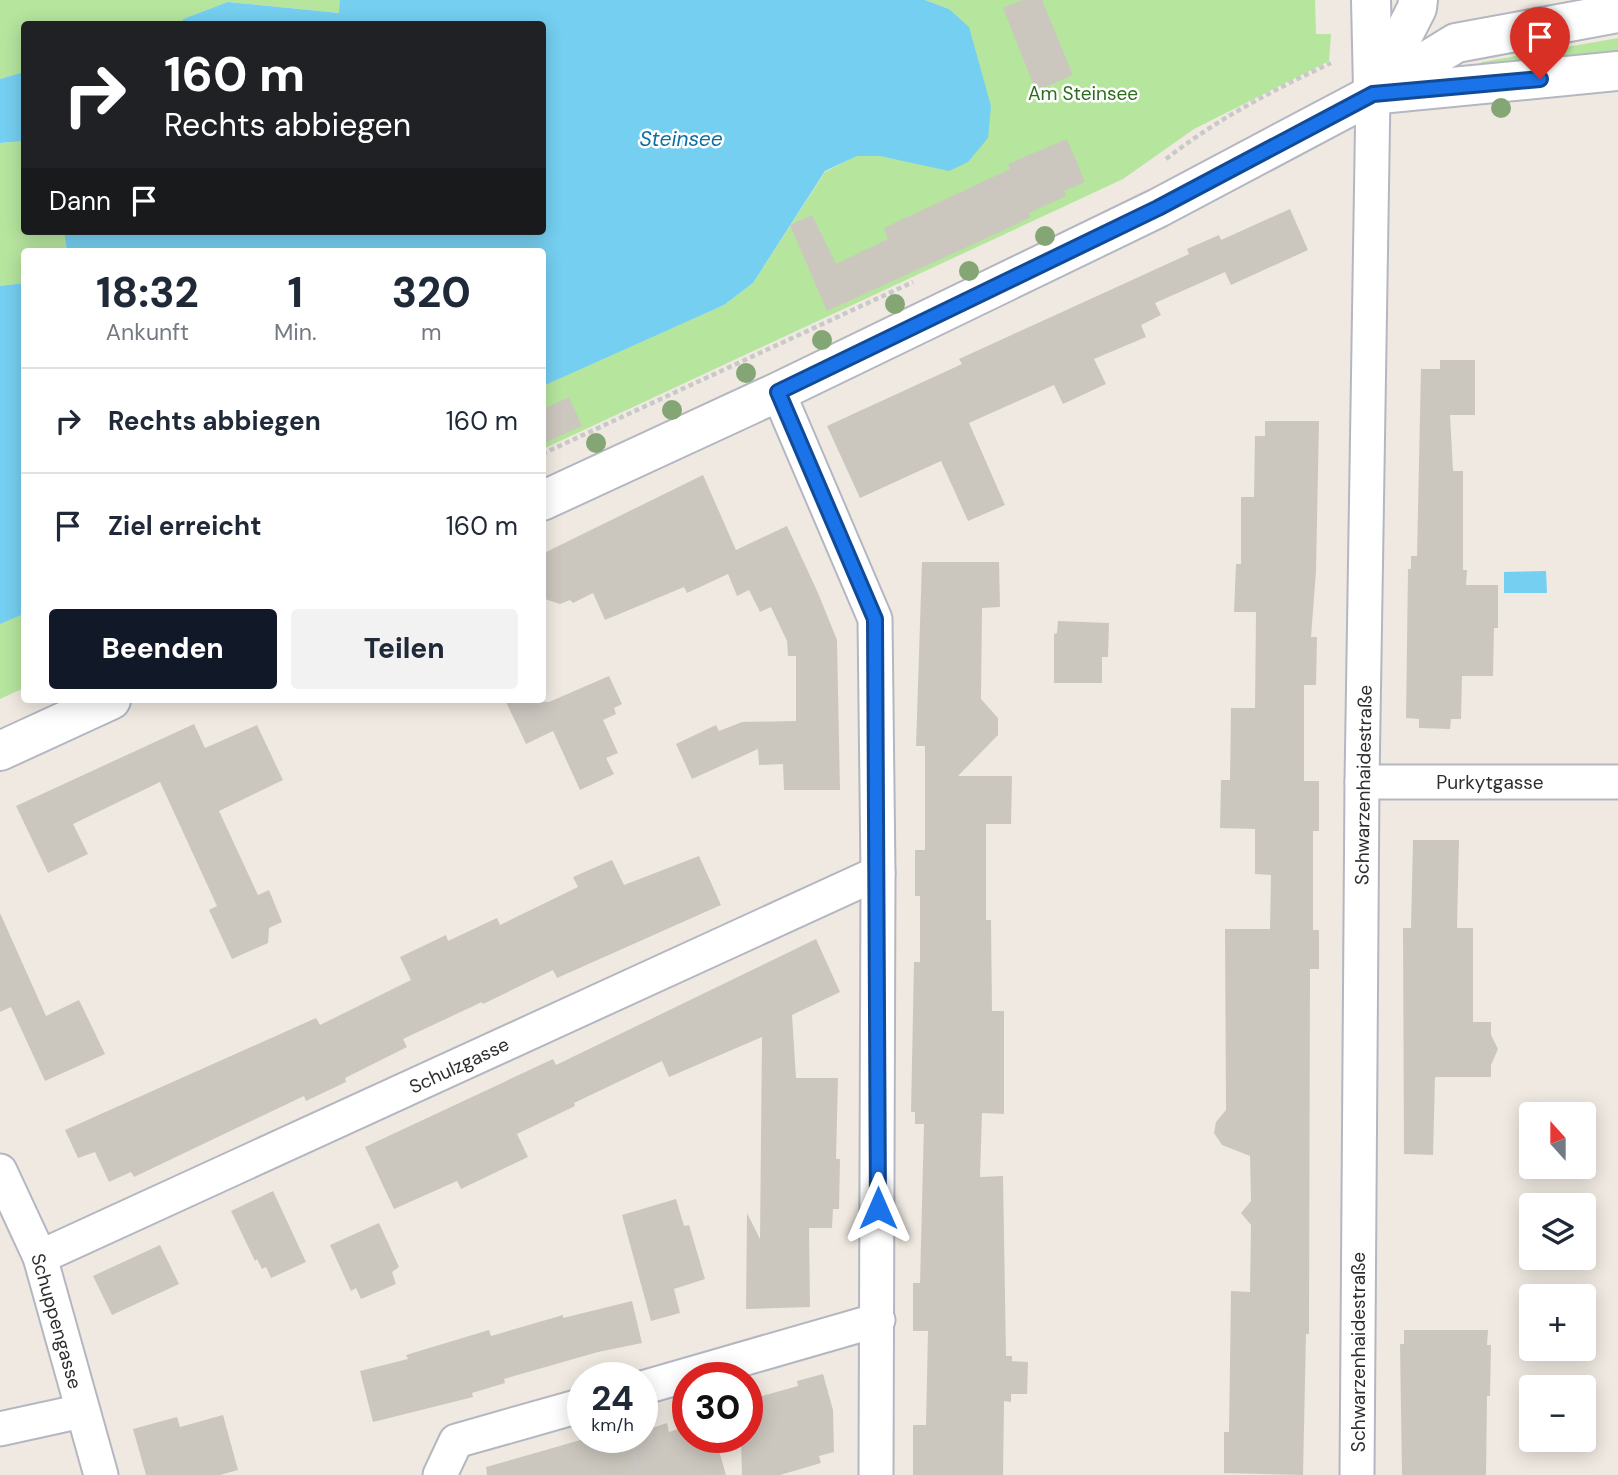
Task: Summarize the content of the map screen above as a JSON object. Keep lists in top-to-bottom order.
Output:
{
  "streets": {
    "street": [
      "Purkytgasse",
      "Schwarzenhaidestraße",
      "Schulzgasse",
      "Schuppengasse"
    ]
  },
  "crossings": [
    ["Purkytgasse", "Schwarzenhaidestraße"],
    ["Schulzgasse", "Schuppengasse"]
  ],
  "water": ["Steinsee"],
  "parks": ["Am Steinsee"],
  "north": "top",
  "page": {
    "turn": ["160 m", "Rechts abbiegen"],
    "then": "Dann",
    "eta": [
      "18:32",
      "Ankunft",
      "1",
      "Min.",
      "320",
      "m"
    ],
    "list": [
      {
        "name": "Rechts abbiegen",
        "value": "160 m"
      },
      {
        "name": "Ziel erreicht",
        "value": "160 m"
      }
    ],
    "buttons": ["Beenden", "Teilen"],
    "map_buttons": ["+", "−"],
    "speed": "24 km/h",
    "limit": "30"
  }
}
